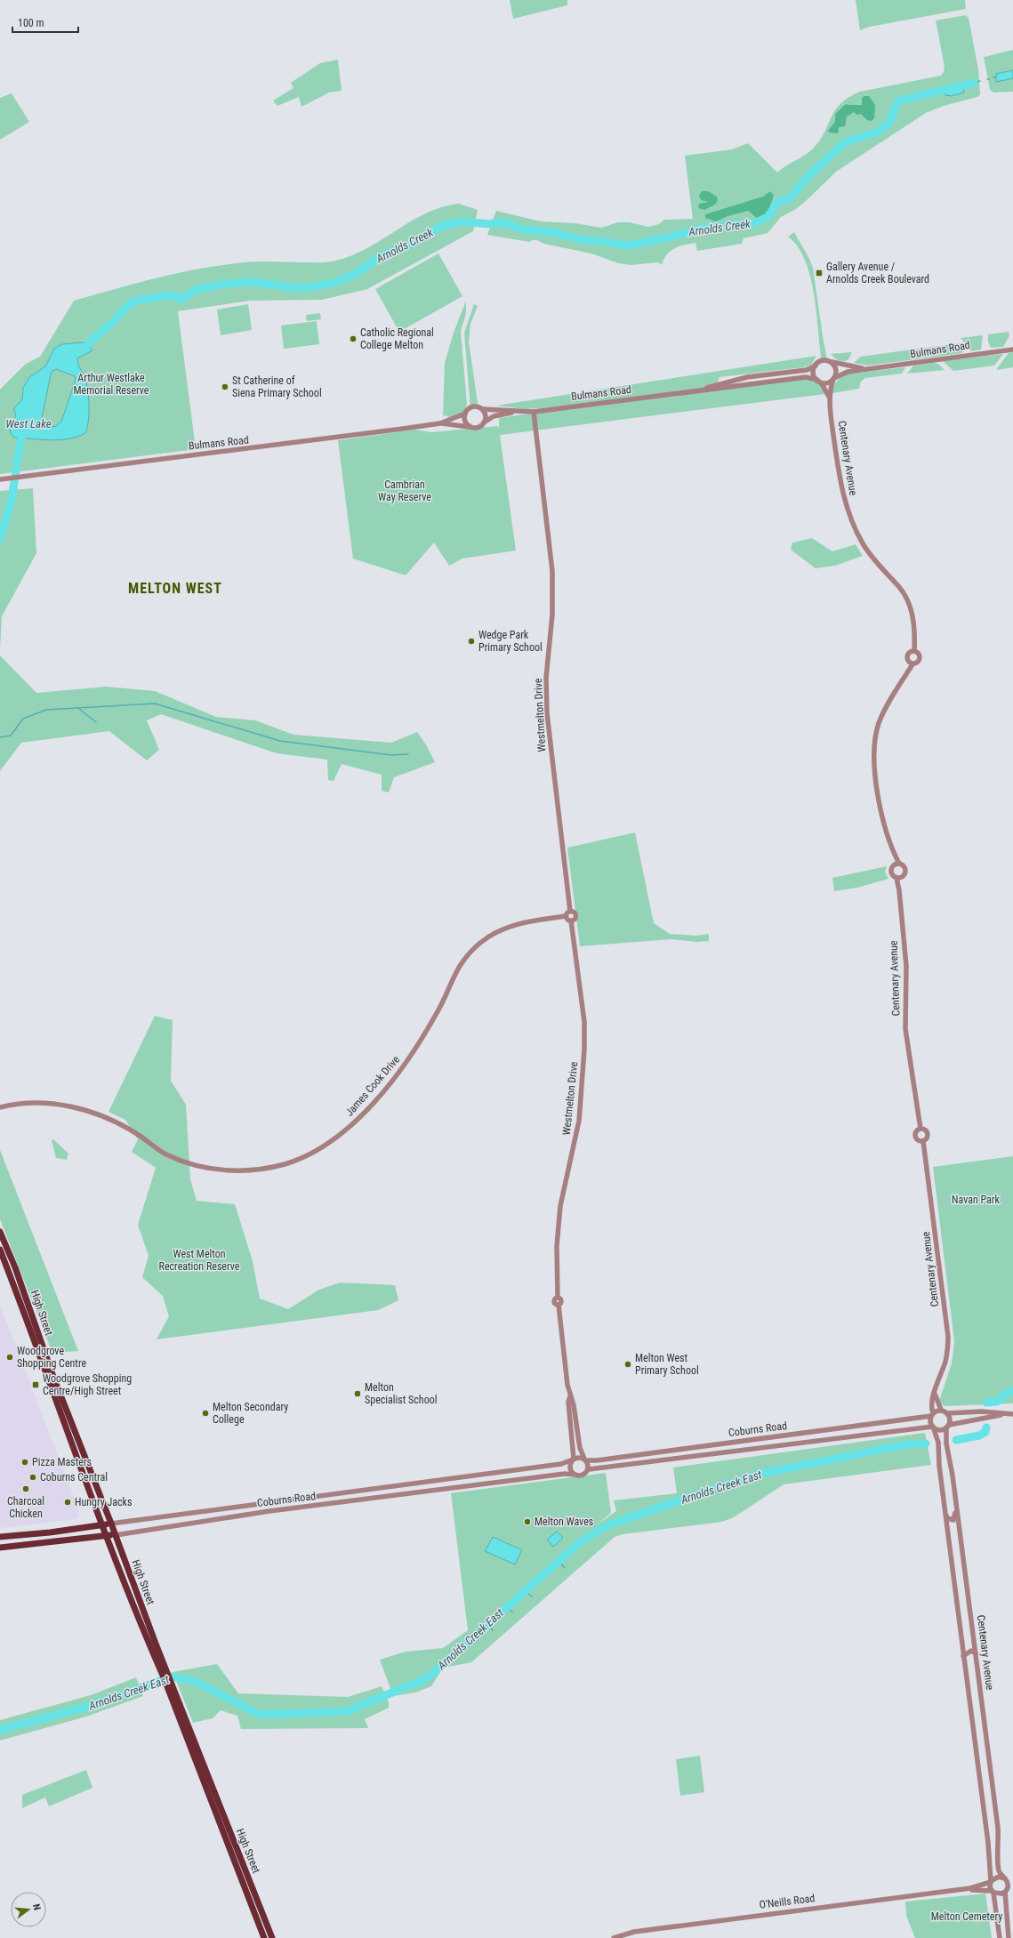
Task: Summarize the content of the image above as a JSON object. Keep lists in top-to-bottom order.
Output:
{
  "streets": {
    "main road": ["High Street", "Coburns Road"],
    "street": [
      "Bulmans Road",
      "Centenary Avenue",
      "Westmelton Drive",
      "James Cook Drive",
      "O'Neills Road"
    ]
  },
  "crossings": [
    ["Bulmans Road", "Centenary Avenue"],
    ["Bulmans Road", "Westmelton Drive"],
    ["Centenary Avenue", "Coburns Road"],
    ["Centenary Avenue", "O'Neills Road"],
    ["Westmelton Drive", "James Cook Drive"],
    ["High Street", "Coburns Road"]
  ],
  "districts": ["MELTON WEST"],
  "water": ["Arnolds Creek", "West Lake", "Arnolds Creek East"],
  "parks": [
    "Arthur Westlake Memorial Reserve",
    "Cambrian Way Reserve",
    "Navan Park",
    "West Melton Recreation Reserve",
    "Melton Cemetery"
  ],
  "places": {
    "transit": ["Gallery Avenue / Arnolds Creek Boulevard", "Woodgrove Shopping Centre/High Street"],
    "other": [
      "Catholic Regional College Melton",
      "St Catherine of Siena Primary School",
      "Wedge Park Primary School",
      "Woodgrove Shopping Centre",
      "Melton West Primary School",
      "Melton Specialist School",
      "Melton Secondary College",
      "Pizza Masters",
      "Coburns Central",
      "Charcoal Chicken",
      "Hungry Jacks",
      "Melton Waves"
    ]
  },
  "scale_bar": "100 m",
  "north": "right"
}
